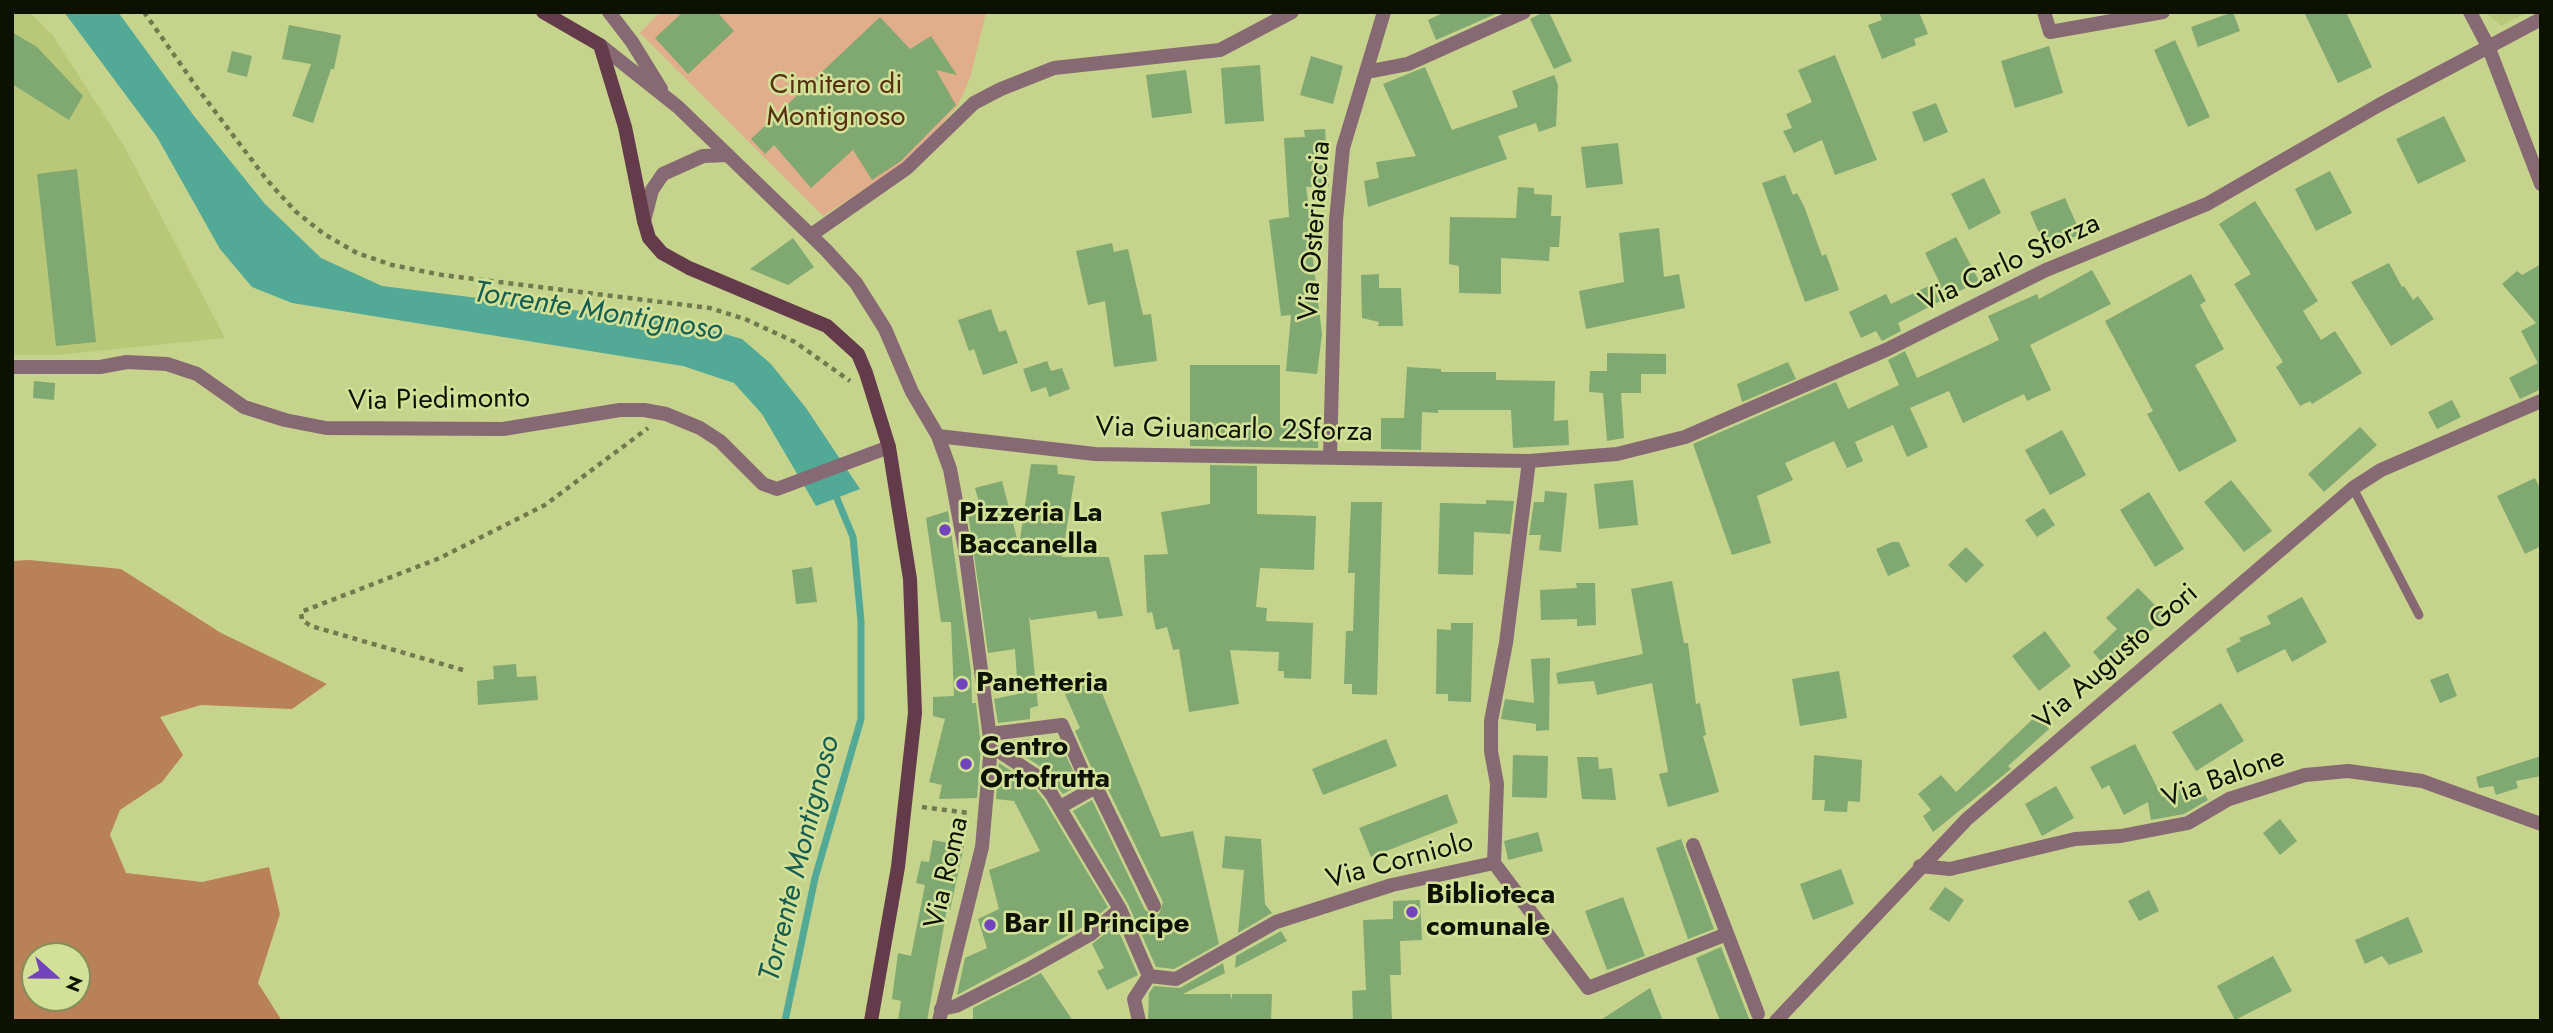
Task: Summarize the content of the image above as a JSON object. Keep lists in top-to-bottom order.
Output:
{
  "streets": {
    "street": [
      "Via Osteriaccia",
      "Via Carlo Sforza",
      "Via Piedimonto",
      "Via Giuancarlo 2Sforza",
      "Via Augusto Gori",
      "Via Balone",
      "Via Corniolo",
      "Via Roma"
    ]
  },
  "crossings": [
    ["Via Osteriaccia", "Via Giuancarlo 2Sforza"],
    ["Via Carlo Sforza", "Via Giuancarlo 2Sforza"],
    ["Via Carlo Sforza", "Via Corniolo"],
    ["Via Giuancarlo 2Sforza", "Via Corniolo"],
    ["Via Giuancarlo 2Sforza", "Via Roma"],
    ["Via Augusto Gori", "Via Balone"]
  ],
  "water": ["Torrente Montignoso"],
  "parks": ["Cimitero di Montignoso"],
  "places": [
    "Pizzeria La Baccanella",
    "Panetteria",
    "Centro Ortofrutta",
    "Biblioteca comunale",
    "Bar Il Principe"
  ],
  "north": "right"
}
